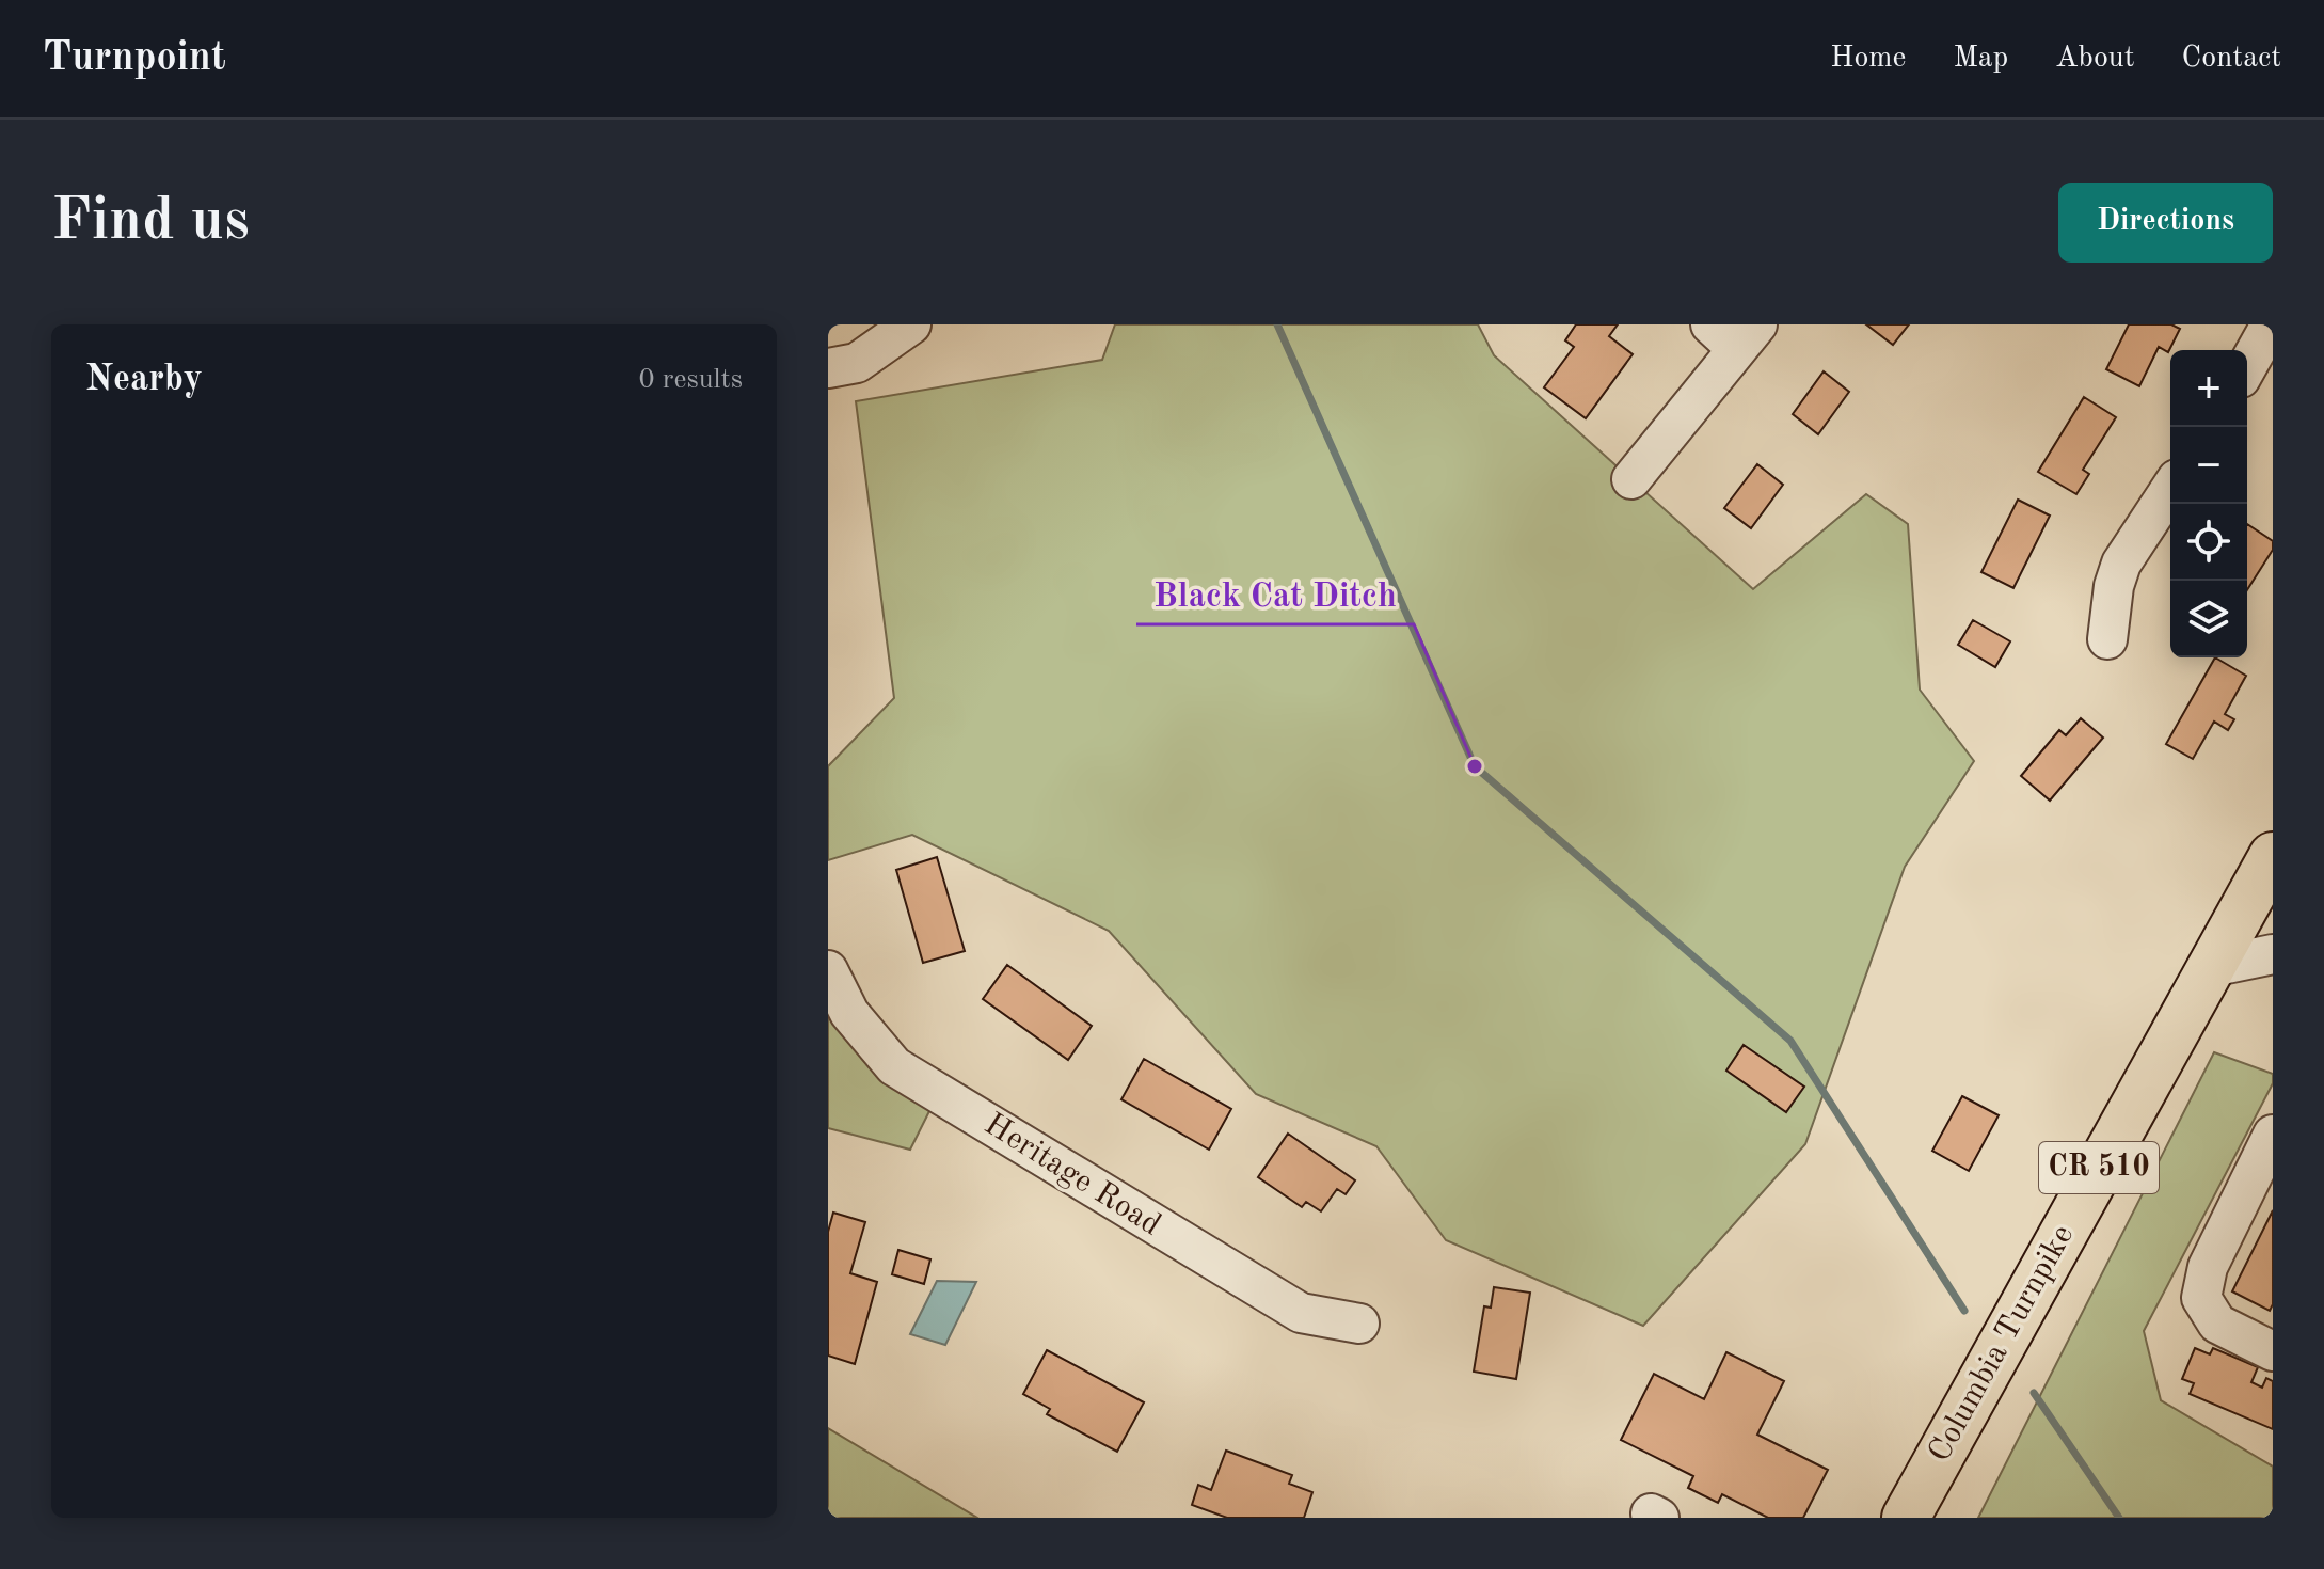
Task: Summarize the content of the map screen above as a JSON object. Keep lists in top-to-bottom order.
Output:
{
  "streets": {
    "main road": ["CR 510", "Columbia Turnpike"],
    "street": ["Heritage Road"]
  },
  "places": ["Black Cat Ditch"],
  "page": {
    "header": "Turnpoint",
    "nav": [
      "Home",
      "Map",
      "About",
      "Contact"
    ],
    "buttons": "Directions",
    "title": "Find us",
    "heading": ["Nearby", "0 results"],
    "map_buttons": ["+", "−"]
  }
}
